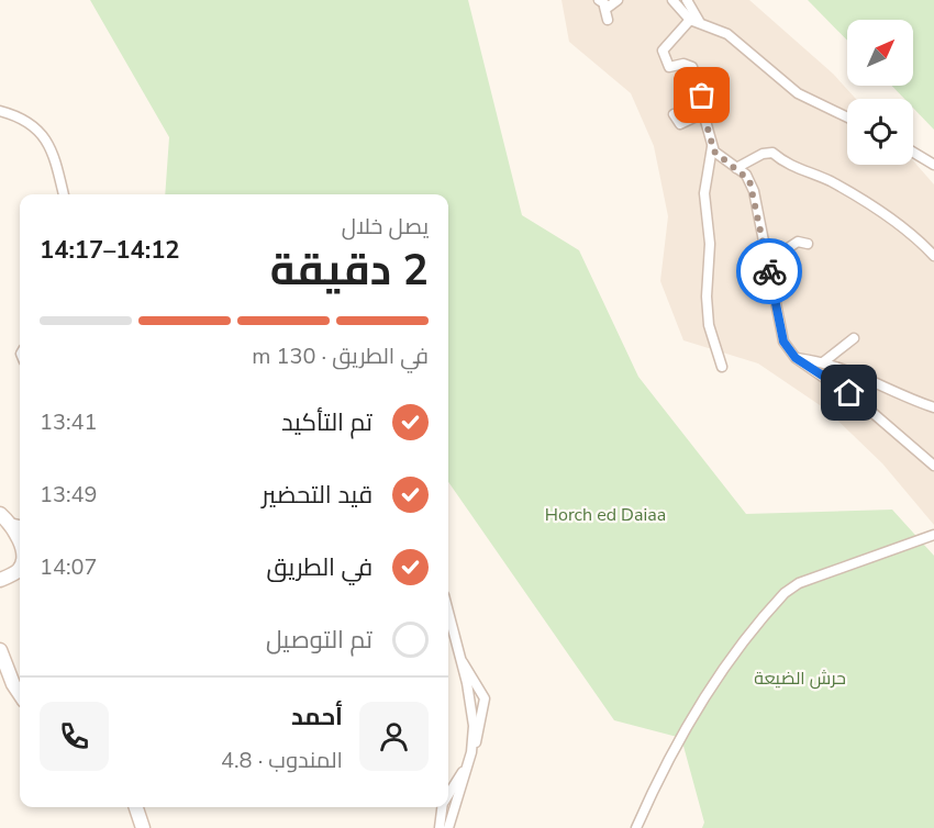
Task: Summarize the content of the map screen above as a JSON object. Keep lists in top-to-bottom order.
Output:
{
  "parks": ["Horch ed Daiaa", "حرش الضيعة"],
  "north": "top right",
  "page": {
    "heading": ["2 دقيقة", "يصل خلال", "14:12–14:17"],
    "panel": ["أحمد", "المندوب · 4.8"],
    "bar": "في الطريق · 130 m",
    "list": [
      ["تم التأكيد", "13:41"],
      ["قيد التحضير", "13:49"],
      ["في الطريق", "14:07"],
      "تم التوصيل"
    ]
  }
}
